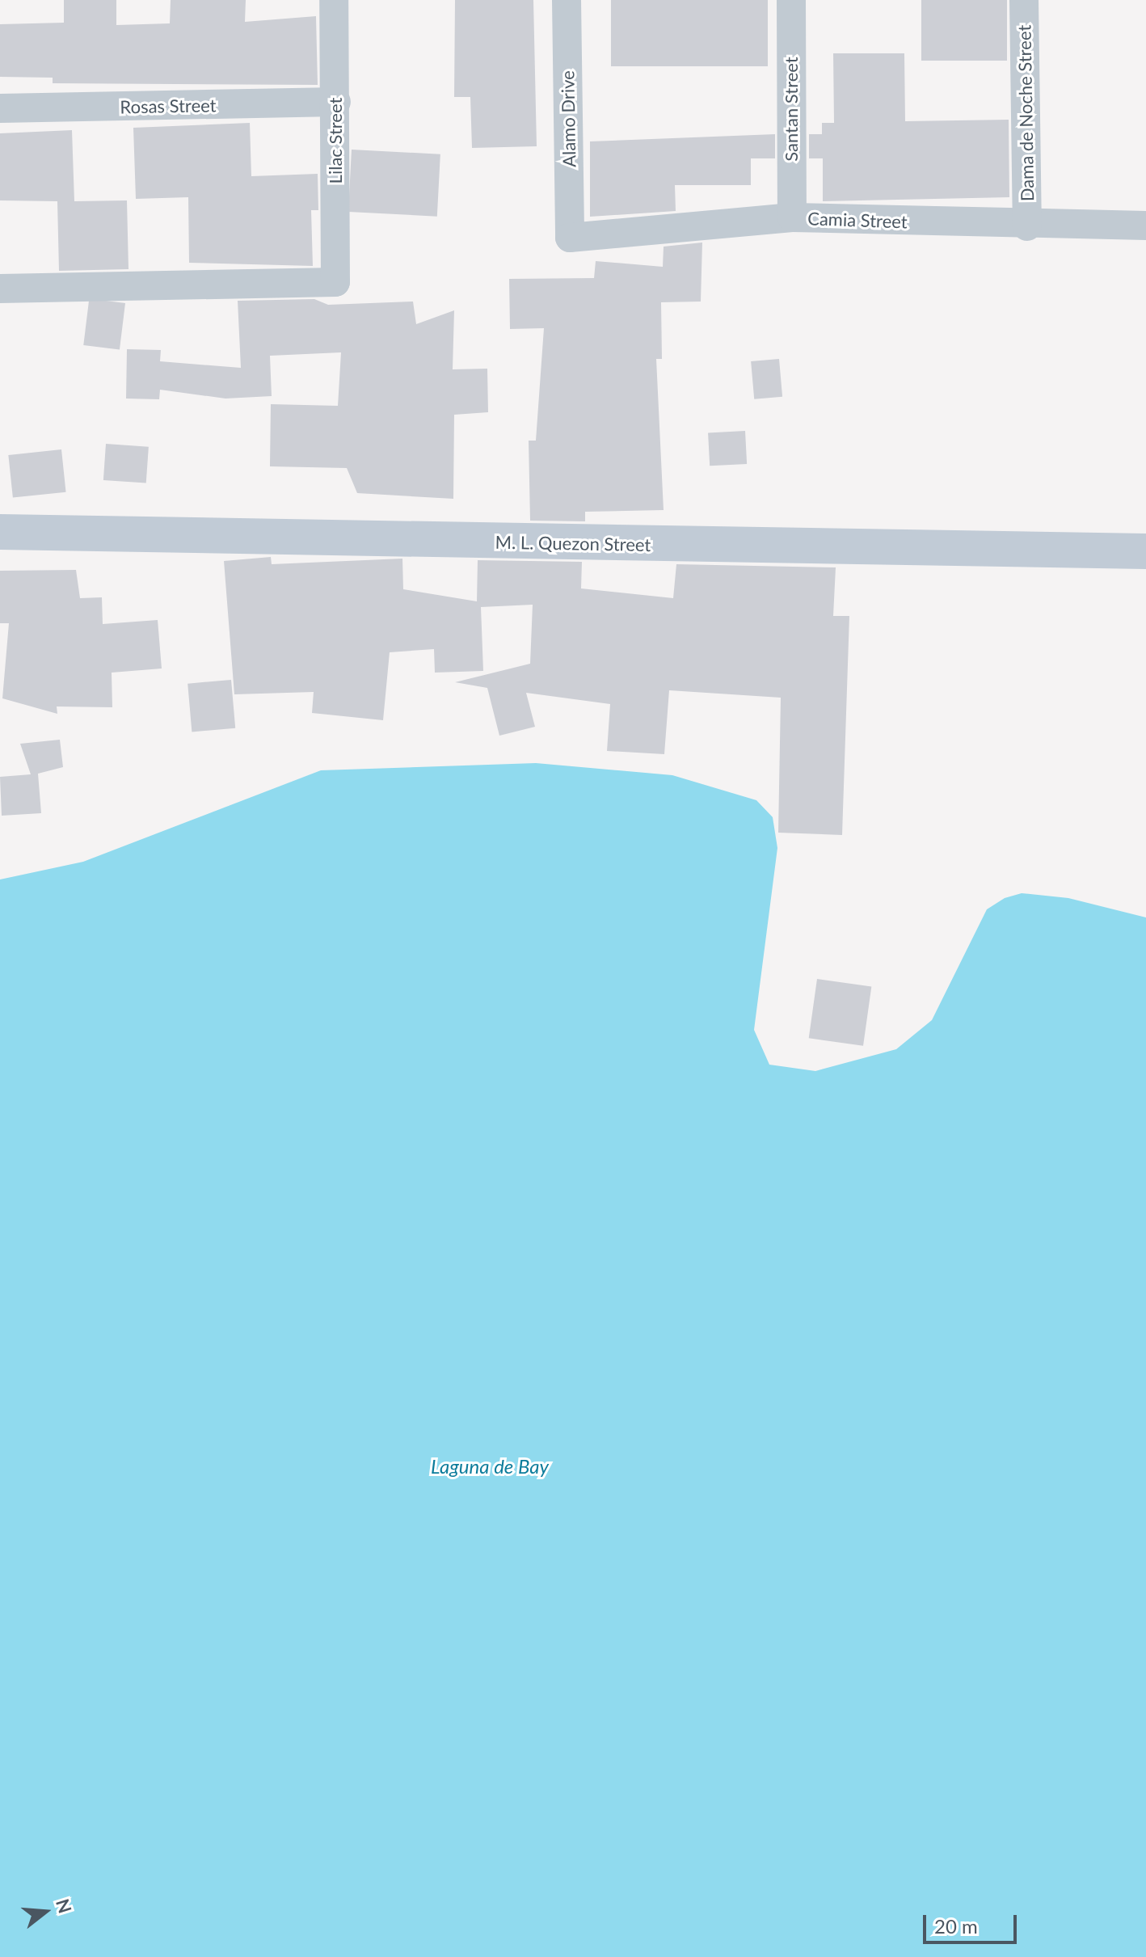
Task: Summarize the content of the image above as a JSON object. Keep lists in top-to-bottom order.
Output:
{
  "streets": {
    "main road": ["M. L. Quezon Street"],
    "street": [
      "Rosas Street",
      "Santan Street",
      "Dama de Noche Street",
      "Alamo Drive",
      "Lilac Street",
      "Camia Street"
    ]
  },
  "crossings": [
    ["Rosas Street", "Lilac Street"],
    ["Santan Street", "Camia Street"],
    ["Dama de Noche Street", "Camia Street"],
    ["Alamo Drive", "Camia Street"]
  ],
  "water": ["Laguna de Bay"],
  "scale_bar": "20 m",
  "north": "right"
}
